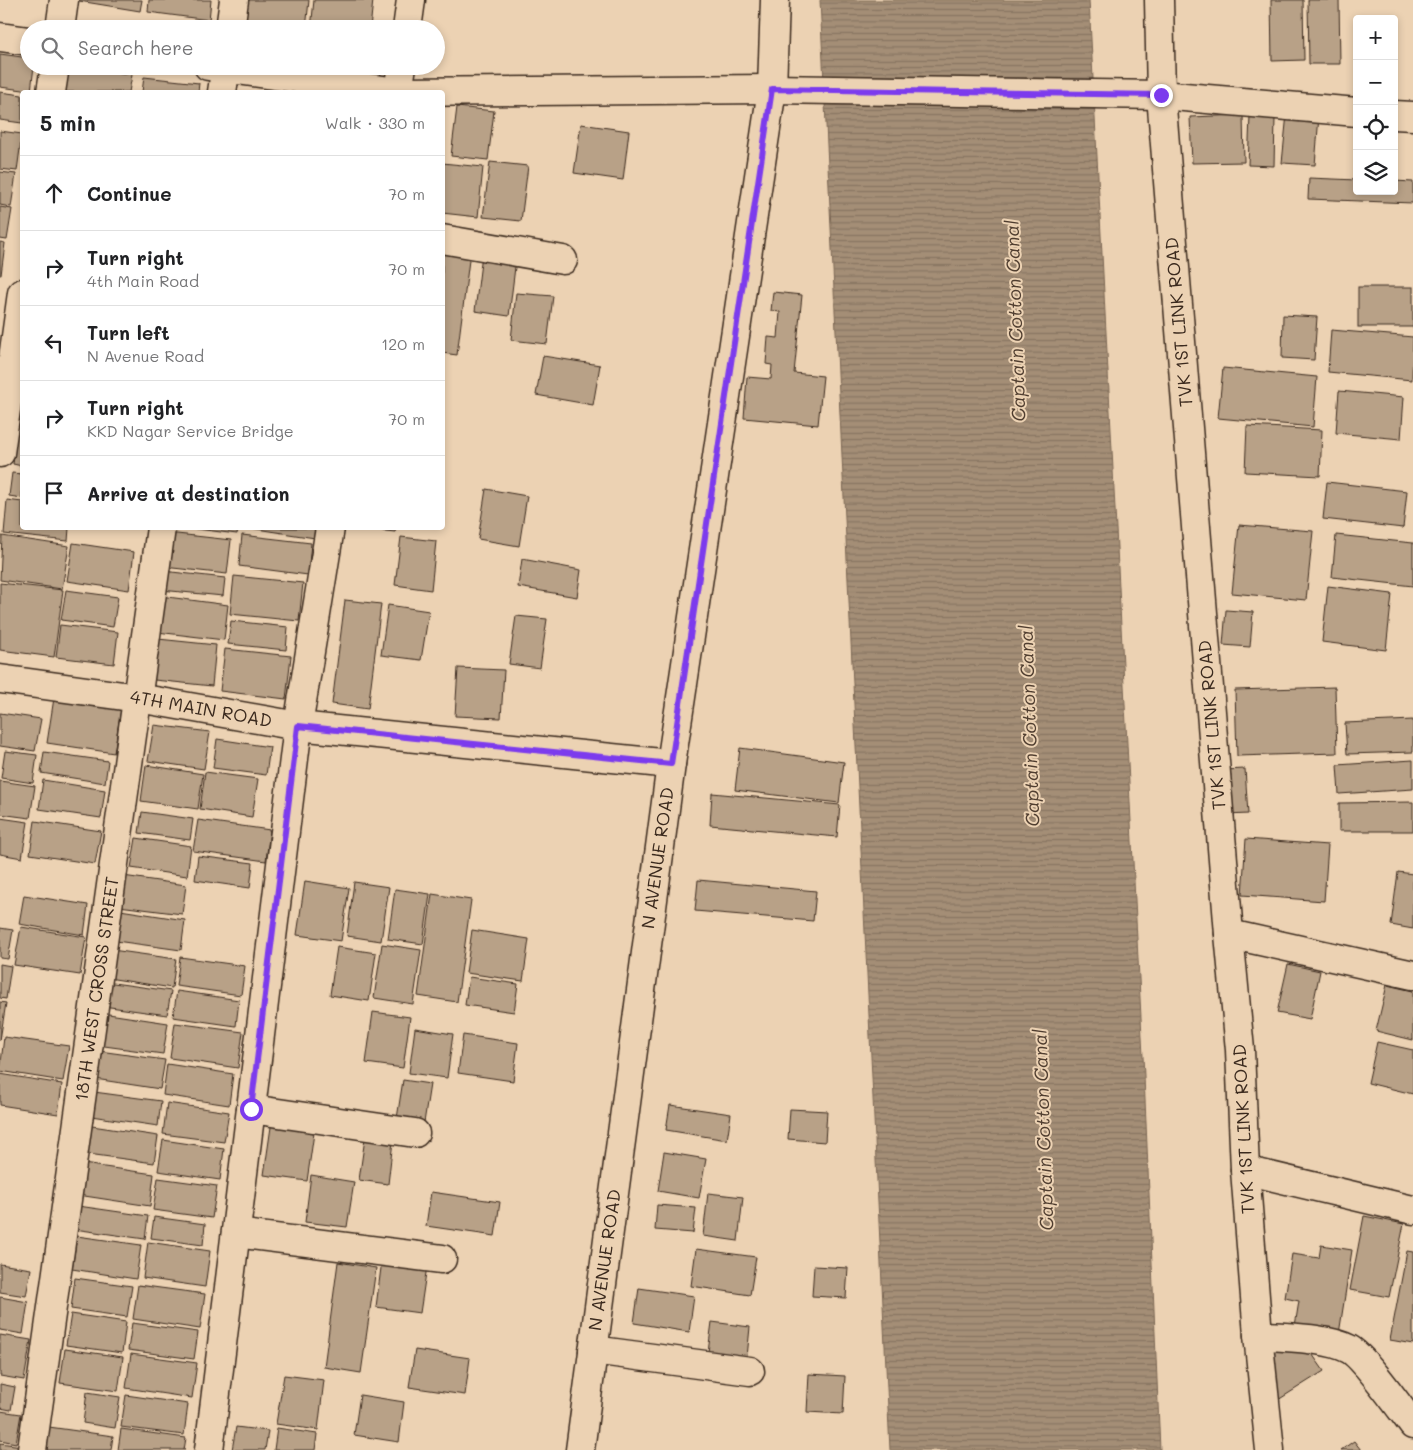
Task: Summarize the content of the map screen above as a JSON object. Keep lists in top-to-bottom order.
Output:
{
  "streets": {
    "street": [
      "TVK 1ST LINK ROAD",
      "4TH MAIN ROAD",
      "N AVENUE ROAD",
      "18TH WEST CROSS STREET"
    ]
  },
  "crossings": [
    ["4TH MAIN ROAD", "N AVENUE ROAD"],
    ["4TH MAIN ROAD", "18TH WEST CROSS STREET"]
  ],
  "water": ["Captain Cotton Canal"],
  "page": {
    "map_buttons": ["+", "−"],
    "search": "Search here",
    "heading": ["5 min", "Walk · 330 m"],
    "list": [
      ["Continue", "70 m"],
      ["Turn right", "4th Main Road", "70 m"],
      ["Turn left", "N Avenue Road", "120 m"],
      ["Turn right", "KKD Nagar Service Bridge", "70 m"],
      "Arrive at destination"
    ]
  }
}
